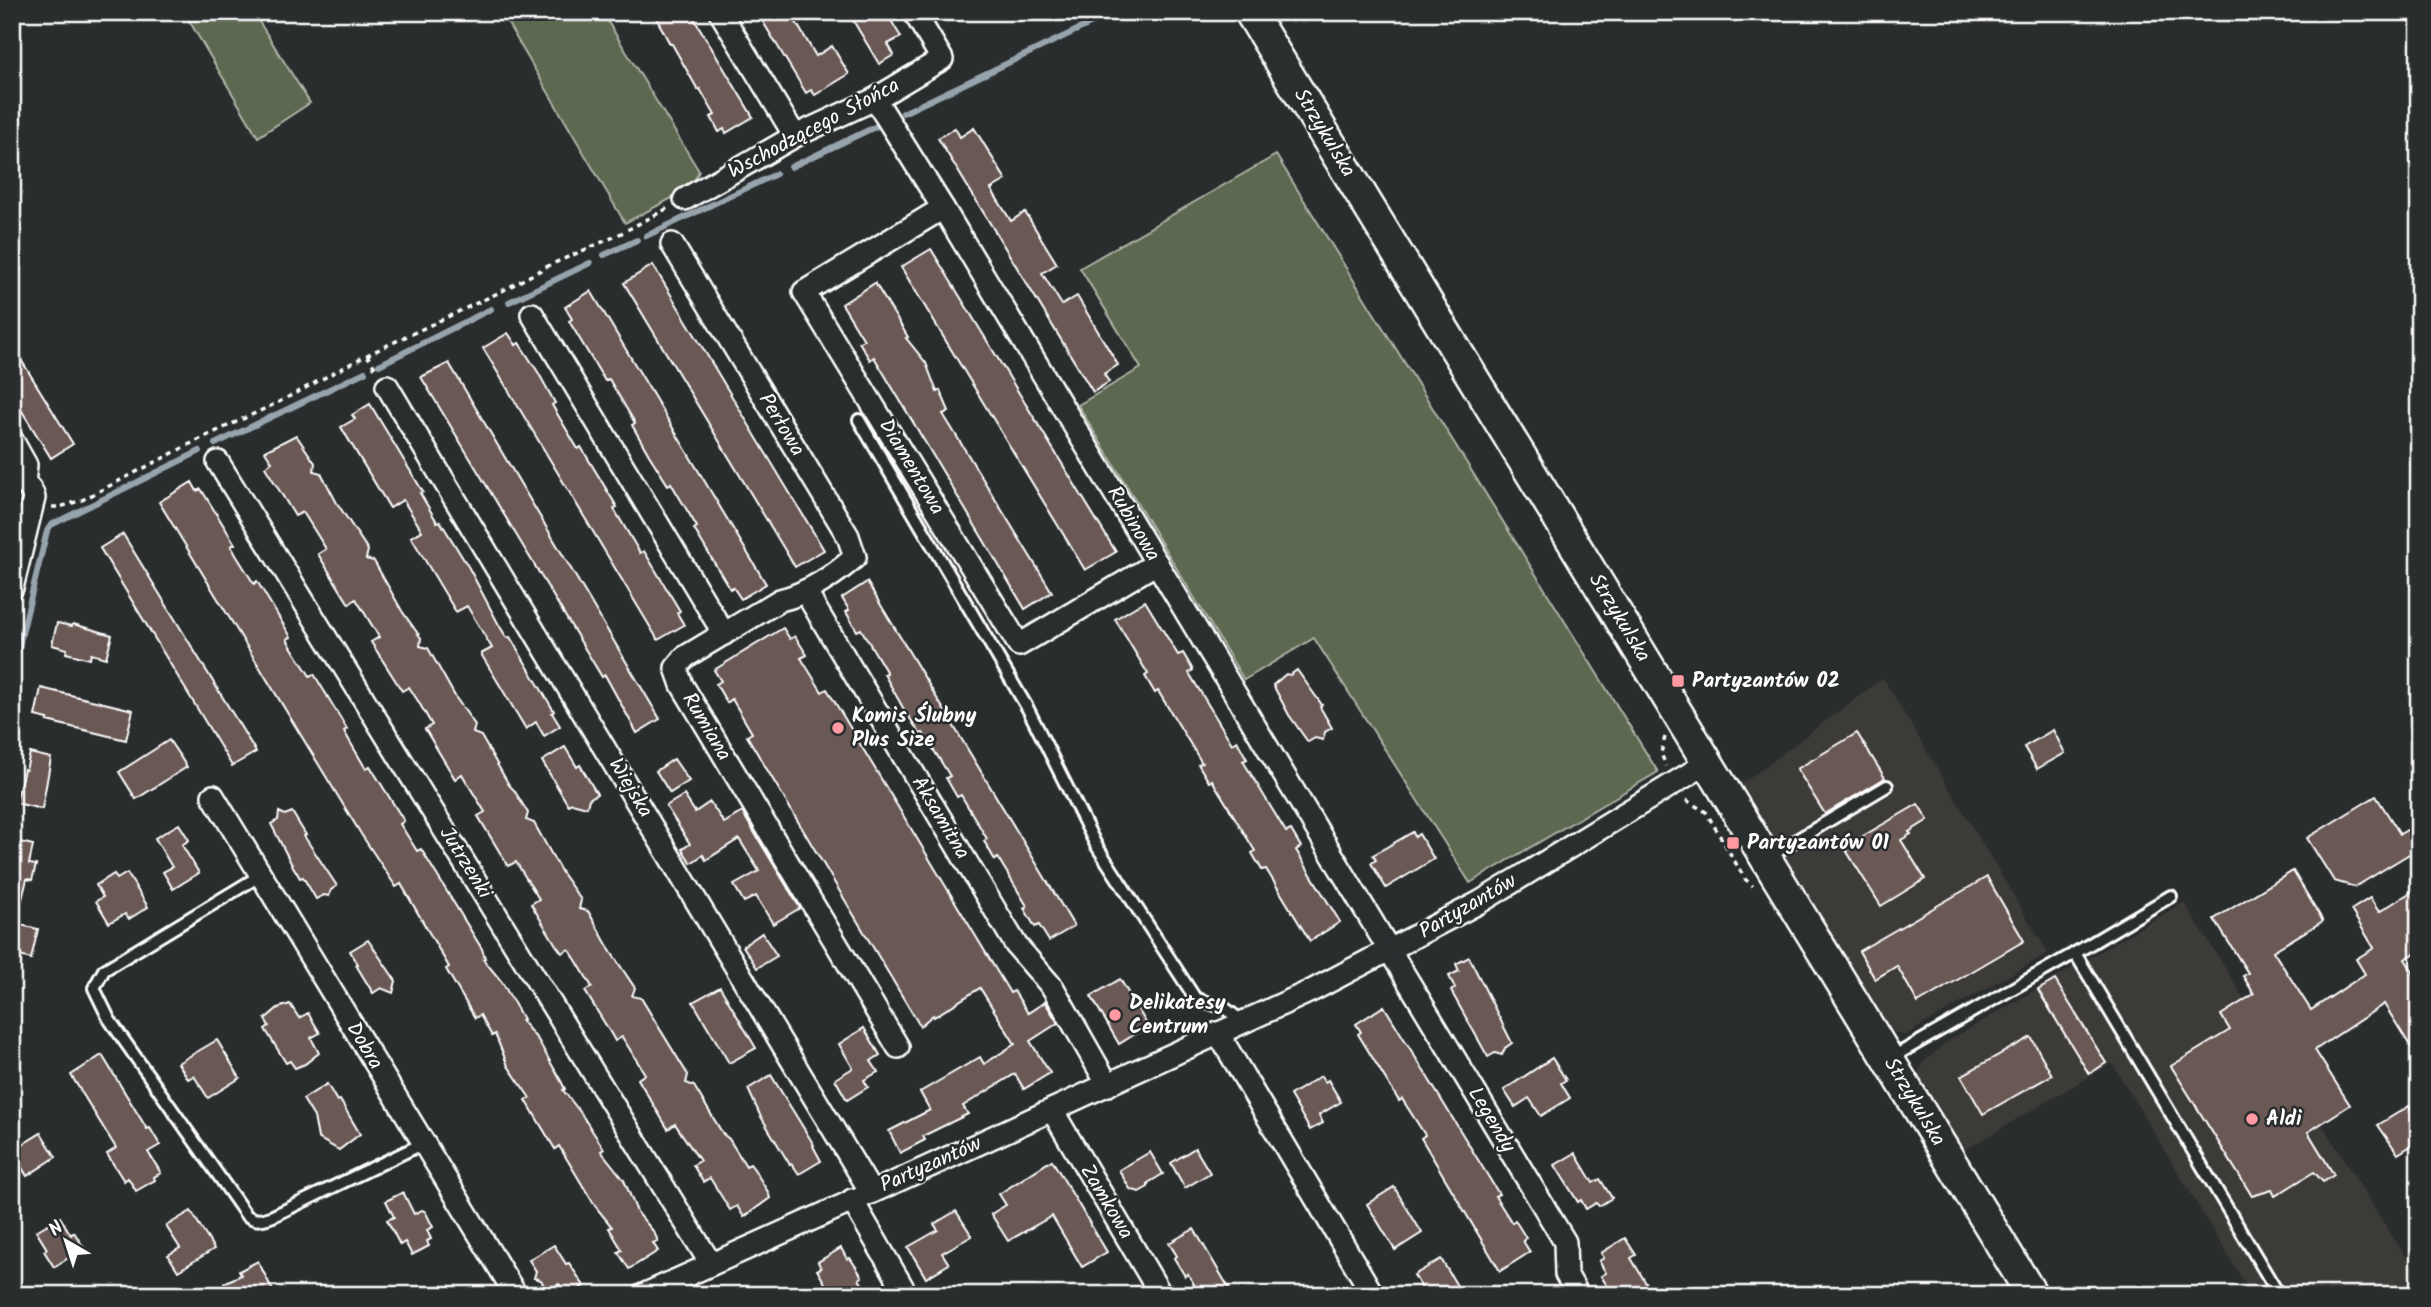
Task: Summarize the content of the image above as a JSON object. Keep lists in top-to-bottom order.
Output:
{
  "streets": {
    "street": [
      "Wschodzącego Słońca",
      "Strzykulska",
      "Perłowa",
      "Diamentowa",
      "Rubinowa",
      "Rumiana",
      "Wiejska",
      "Aksamitna",
      "Jutrzenki",
      "Partyzantów",
      "Dobra",
      "Legendy",
      "Zamkowa"
    ]
  },
  "crossings": [
    ["Wschodzącego Słońca", "Rubinowa"],
    ["Strzykulska", "Partyzantów"],
    ["Perłowa", "Aksamitna"],
    ["Diamentowa", "Rubinowa"],
    ["Rubinowa", "Partyzantów"],
    ["Rubinowa", "Legendy"],
    ["Wiejska", "Partyzantów"],
    ["Aksamitna", "Partyzantów"],
    ["Jutrzenki", "Partyzantów"],
    ["Partyzantów", "Legendy"],
    ["Partyzantów", "Zamkowa"]
  ],
  "places": {
    "transit": ["Partyzantów 02", "Partyzantów 01"],
    "other": ["Komis Ślubny Plus Size", "Delikatesy Centrum", "Aldi"]
  },
  "north": "top left"
}
